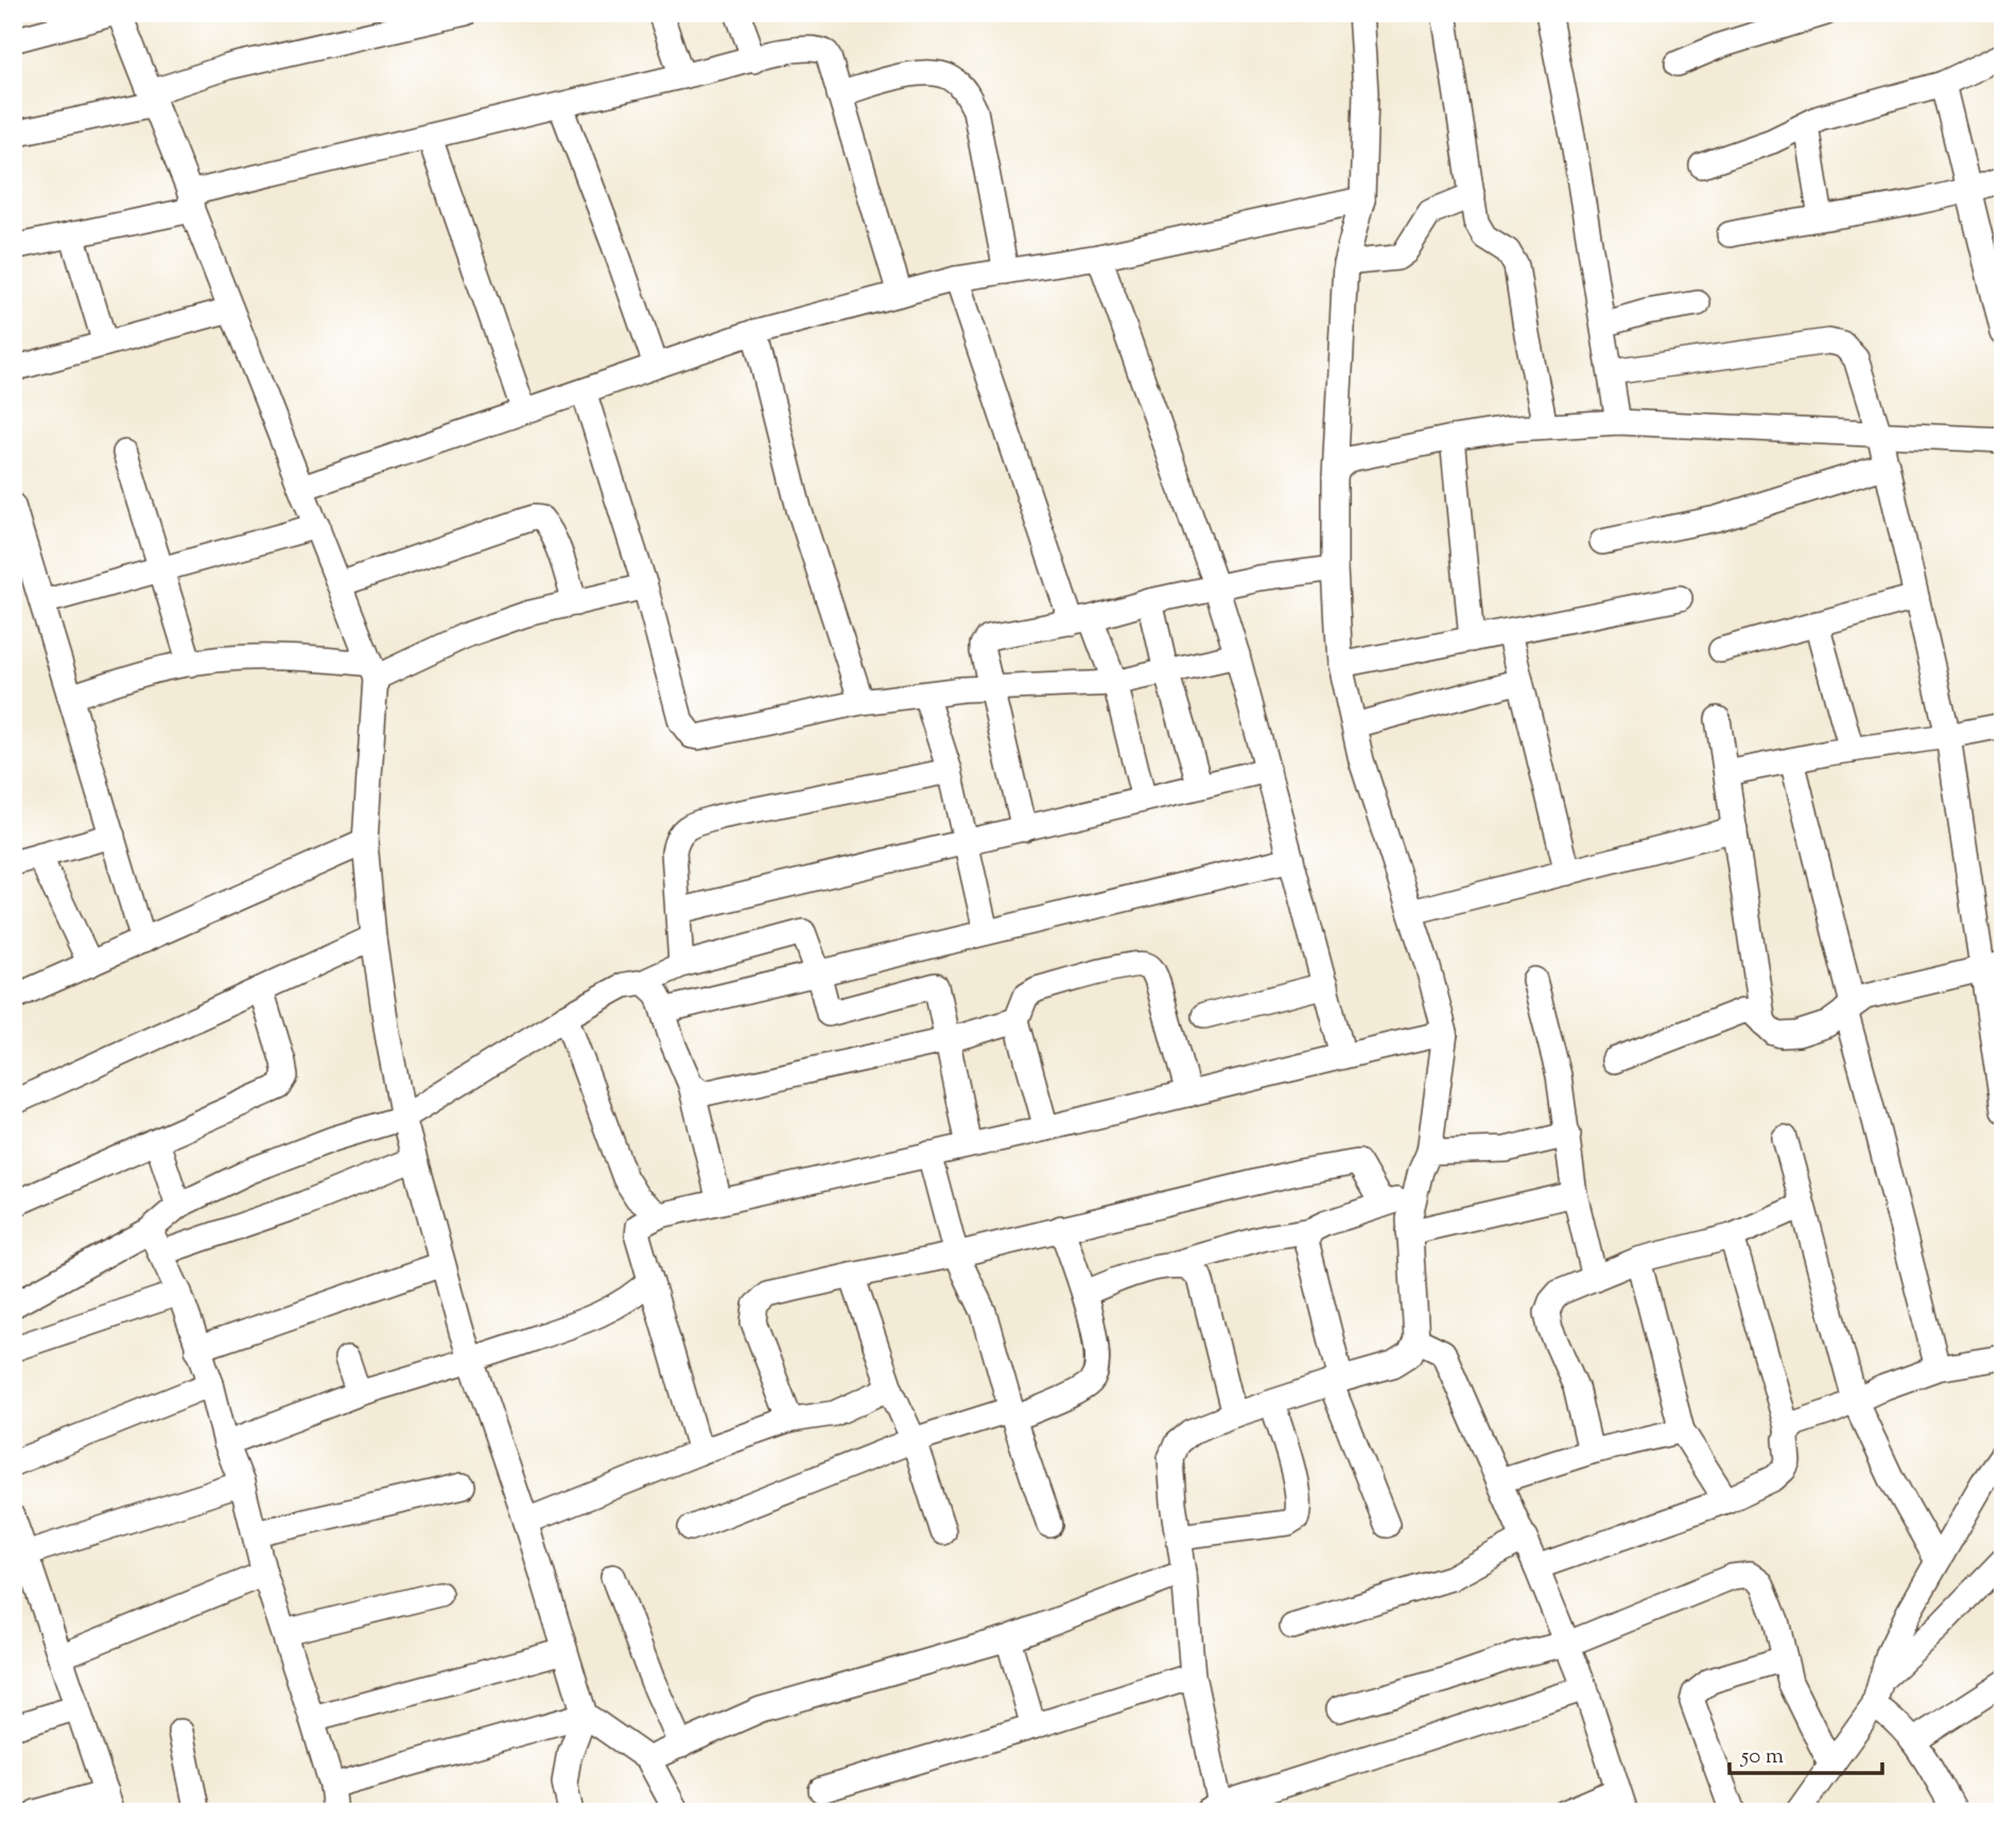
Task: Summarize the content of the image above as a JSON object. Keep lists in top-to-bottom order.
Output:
{
  "scale_bar": "50 m"
}
